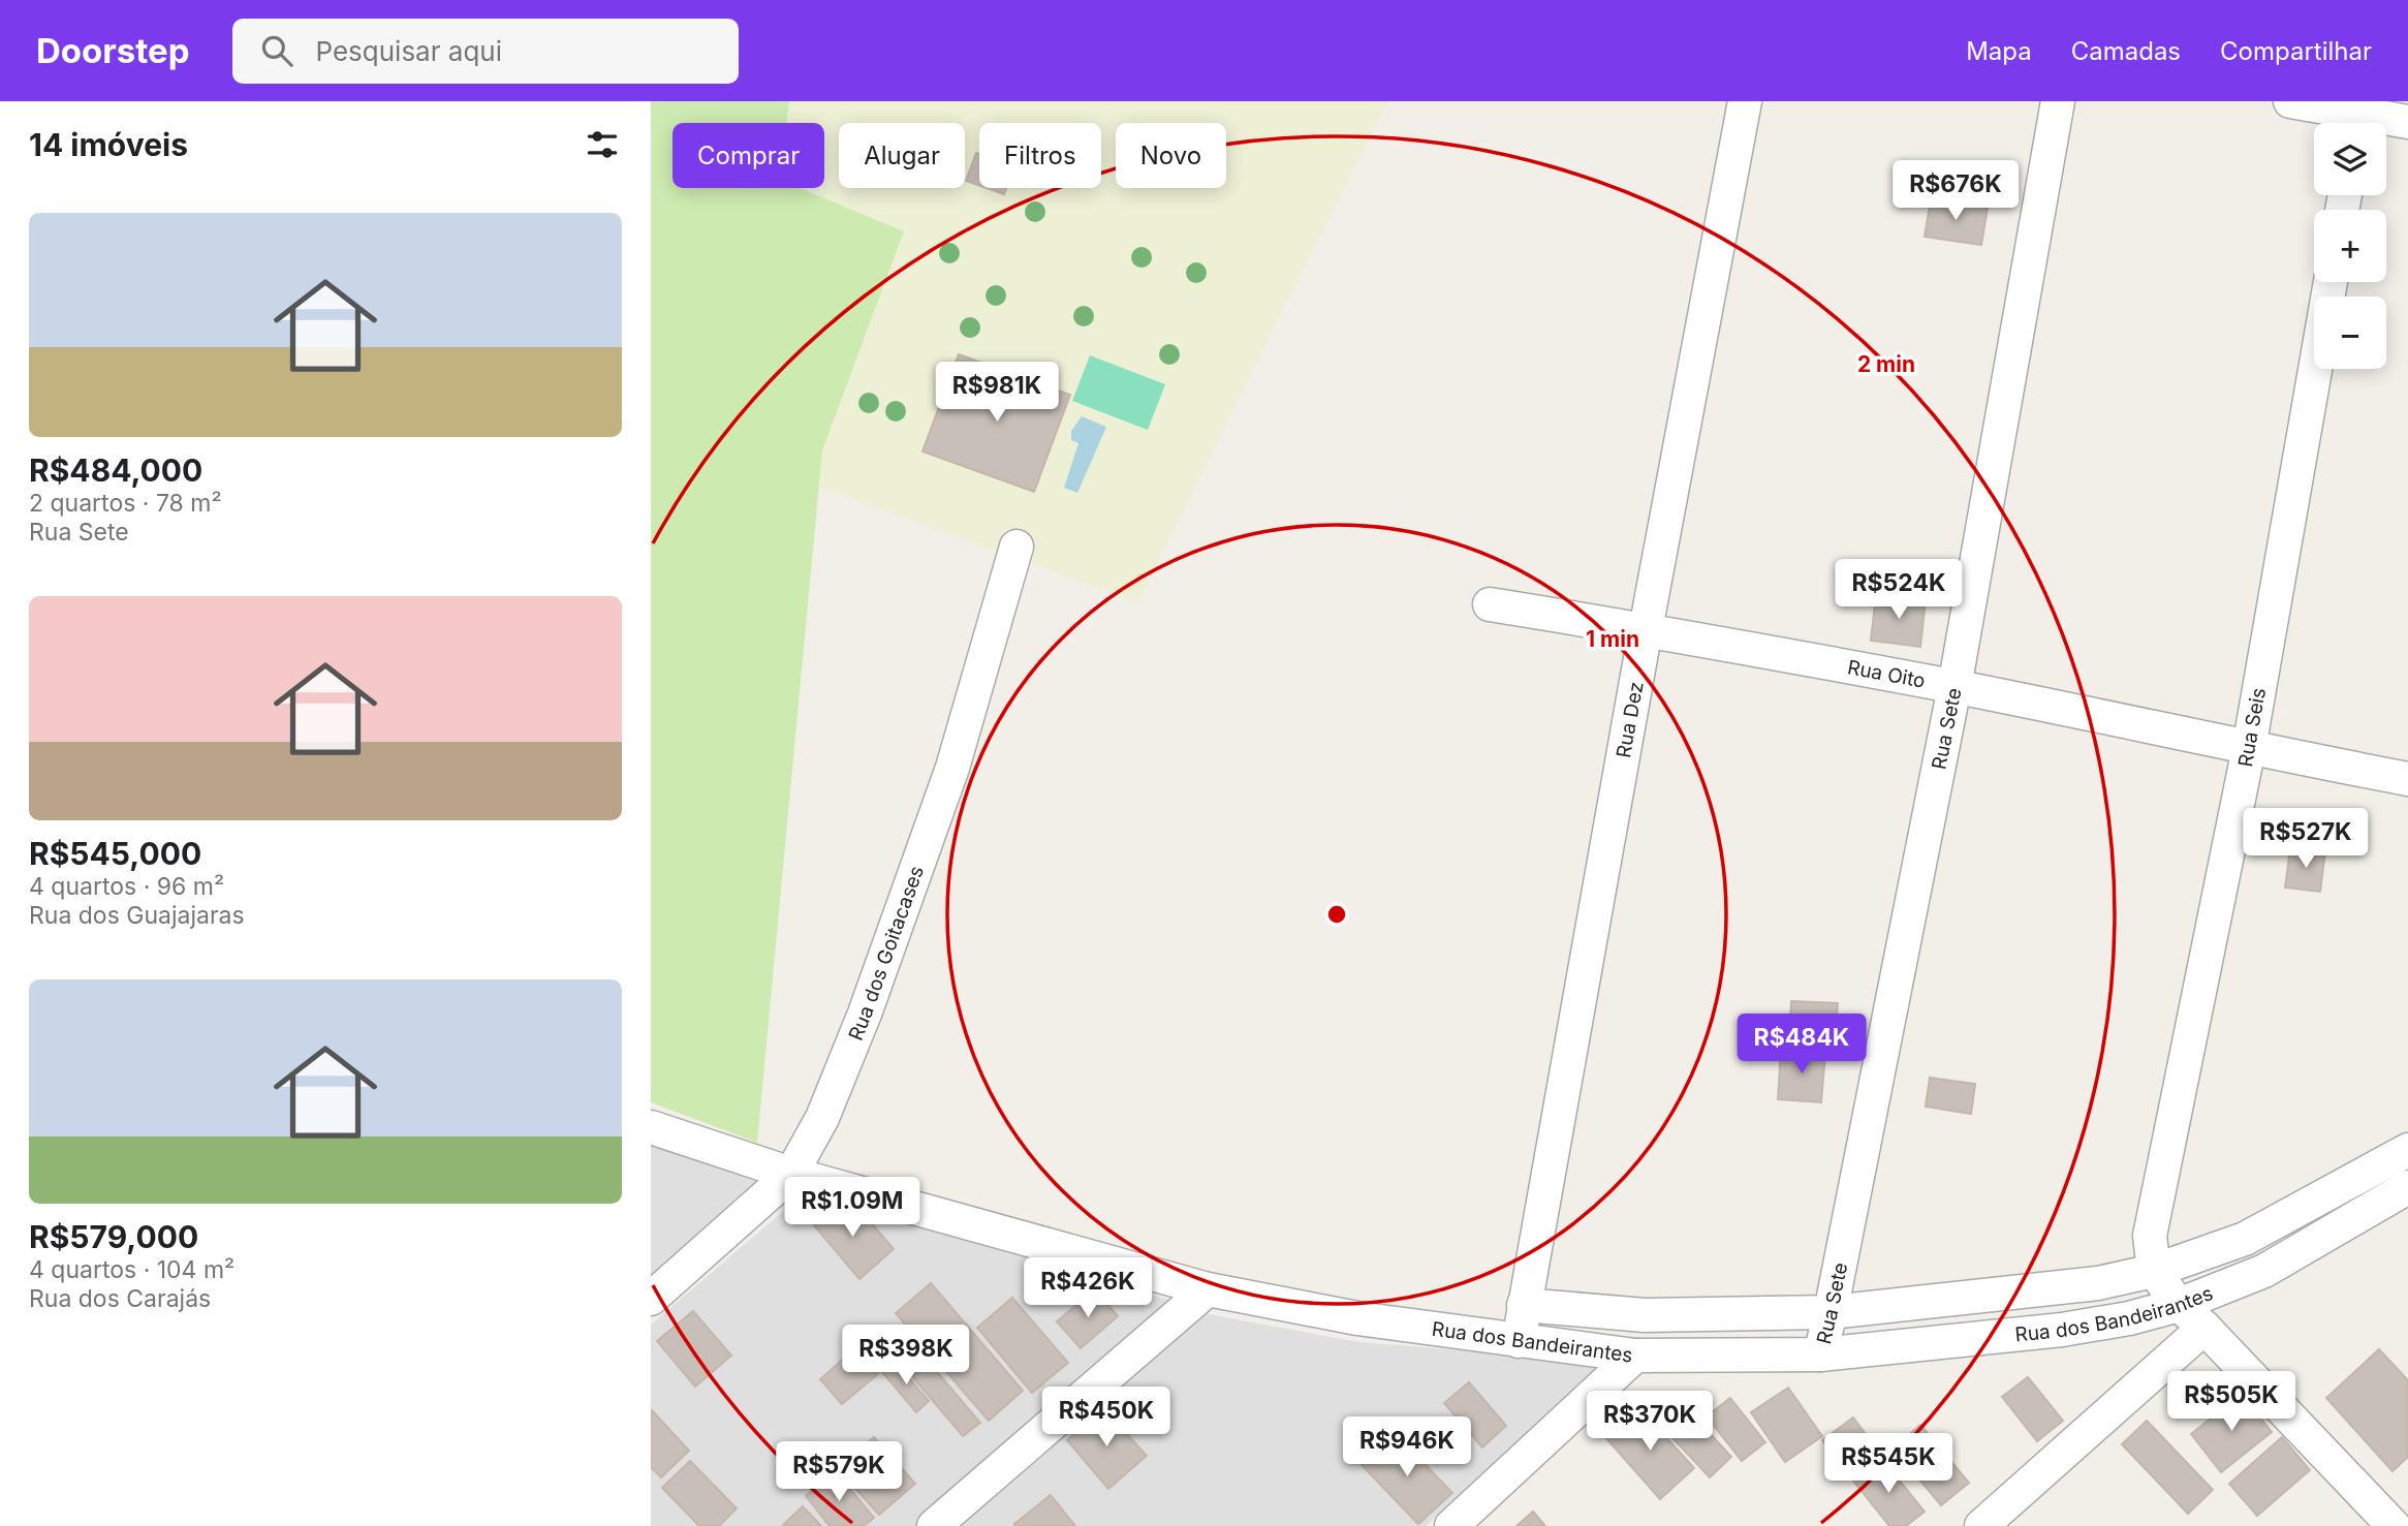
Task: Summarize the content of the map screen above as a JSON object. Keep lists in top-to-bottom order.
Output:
{
  "streets": {
    "street": [
      "Rua Oito",
      "Rua Dez",
      "Rua Seis",
      "Rua Sete",
      "Rua dos Goitacases",
      "Rua dos Bandeirantes"
    ]
  },
  "crossings": [
    ["Rua Oito", "Rua Dez"],
    ["Rua Oito", "Rua Seis"],
    ["Rua Oito", "Rua Sete"],
    ["Rua Dez", "Rua dos Bandeirantes"],
    ["Rua Seis", "Rua dos Bandeirantes"],
    ["Rua Sete", "Rua dos Bandeirantes"],
    ["Rua dos Goitacases", "Rua dos Bandeirantes"]
  ],
  "page": {
    "header": "Doorstep",
    "search": "Pesquisar aqui",
    "nav": ["Mapa", "Camadas", "Compartilhar"],
    "heading": "14 imóveis",
    "map_buttons": ["+", "−"],
    "chip": [
      "Comprar",
      "Alugar",
      "Filtros",
      "Novo"
    ],
    "price": [
      "R$676K",
      "R$981K",
      "R$524K",
      "R$527K",
      "R$484K",
      "R$1.09M",
      "R$426K",
      "R$398K",
      "R$505K",
      "R$450K",
      "R$370K",
      "R$946K",
      "R$545K",
      "R$579K"
    ],
    "list": [
      {
        "name": "R$484,000",
        "note": "2 quartos · 78 m² · Rua Sete"
      },
      {
        "name": "R$545,000",
        "note": "4 quartos · 96 m² · Rua dos Guajajaras"
      },
      {
        "name": "R$579,000",
        "note": "4 quartos · 104 m² · Rua dos Carajás"
      }
    ]
  },
  "rings": ["2 min", "1 min"]
}
